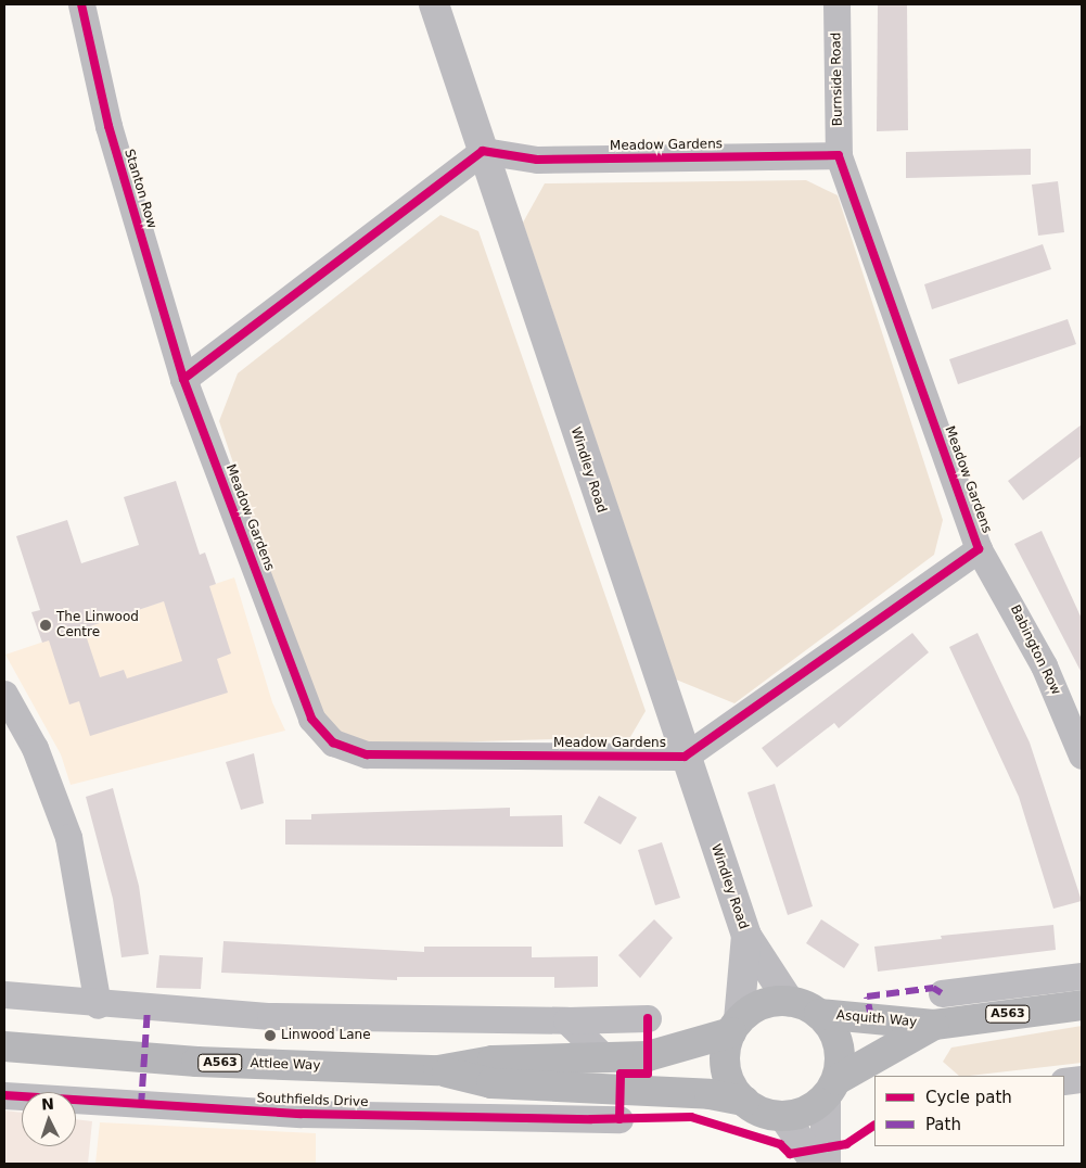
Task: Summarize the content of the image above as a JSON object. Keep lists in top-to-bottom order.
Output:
{
  "streets": {
    "highway": ["A563", "Asquith Way", "Attlee Way"],
    "street": [
      "Burnside Road",
      "Meadow Gardens",
      "Stanton Row",
      "Windley Road",
      "Babington Row",
      "Southfields Drive"
    ]
  },
  "crossings": [
    ["Burnside Road", "Meadow Gardens"],
    ["Meadow Gardens", "Stanton Row"],
    ["Meadow Gardens", "Windley Road"],
    ["Meadow Gardens", "Babington Row"],
    ["Windley Road", "Asquith Way"],
    ["Windley Road", "Attlee Way"],
    ["Asquith Way", "Attlee Way"]
  ],
  "places": ["The Linwood Centre", "Linwood Lane"],
  "legend": ["Cycle path", "Path"],
  "north": "top"
}
